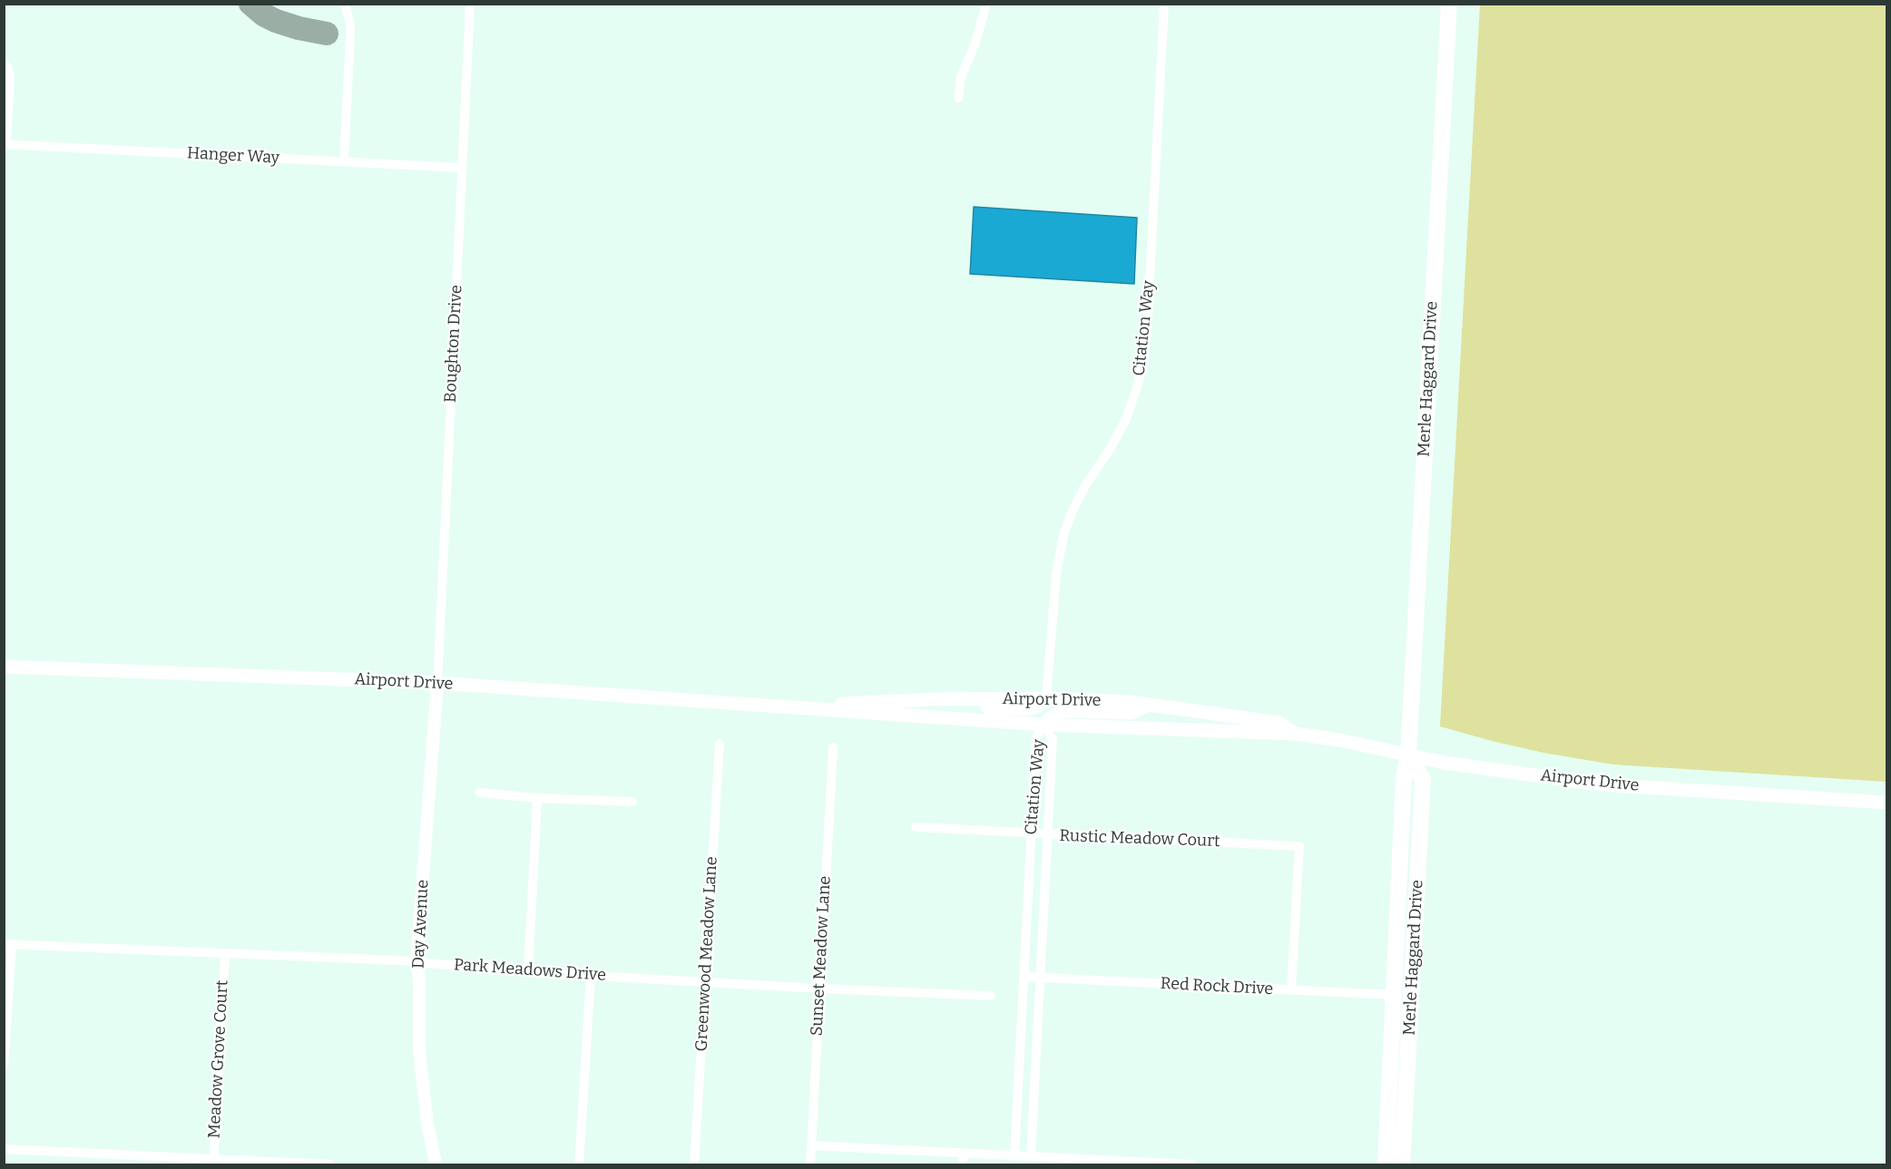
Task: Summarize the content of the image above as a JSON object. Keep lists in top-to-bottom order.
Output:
{
  "streets": {
    "main road": ["Merle Haggard Drive", "Airport Drive"],
    "street": [
      "Hanger Way",
      "Citation Way",
      "Boughton Drive",
      "Rustic Meadow Court",
      "Day Avenue",
      "Greenwood Meadow Lane",
      "Sunset Meadow Lane",
      "Park Meadows Drive",
      "Red Rock Drive",
      "Meadow Grove Court"
    ]
  },
  "crossings": [
    ["Hanger Way", "Boughton Drive"],
    ["Citation Way", "Airport Drive"],
    ["Citation Way", "Rustic Meadow Court"],
    ["Citation Way", "Red Rock Drive"],
    ["Boughton Drive", "Airport Drive"],
    ["Boughton Drive", "Day Avenue"],
    ["Merle Haggard Drive", "Airport Drive"],
    ["Merle Haggard Drive", "Red Rock Drive"],
    ["Airport Drive", "Day Avenue"],
    ["Rustic Meadow Court", "Red Rock Drive"],
    ["Day Avenue", "Park Meadows Drive"],
    ["Greenwood Meadow Lane", "Park Meadows Drive"],
    ["Sunset Meadow Lane", "Park Meadows Drive"],
    ["Park Meadows Drive", "Meadow Grove Court"]
  ]
}
